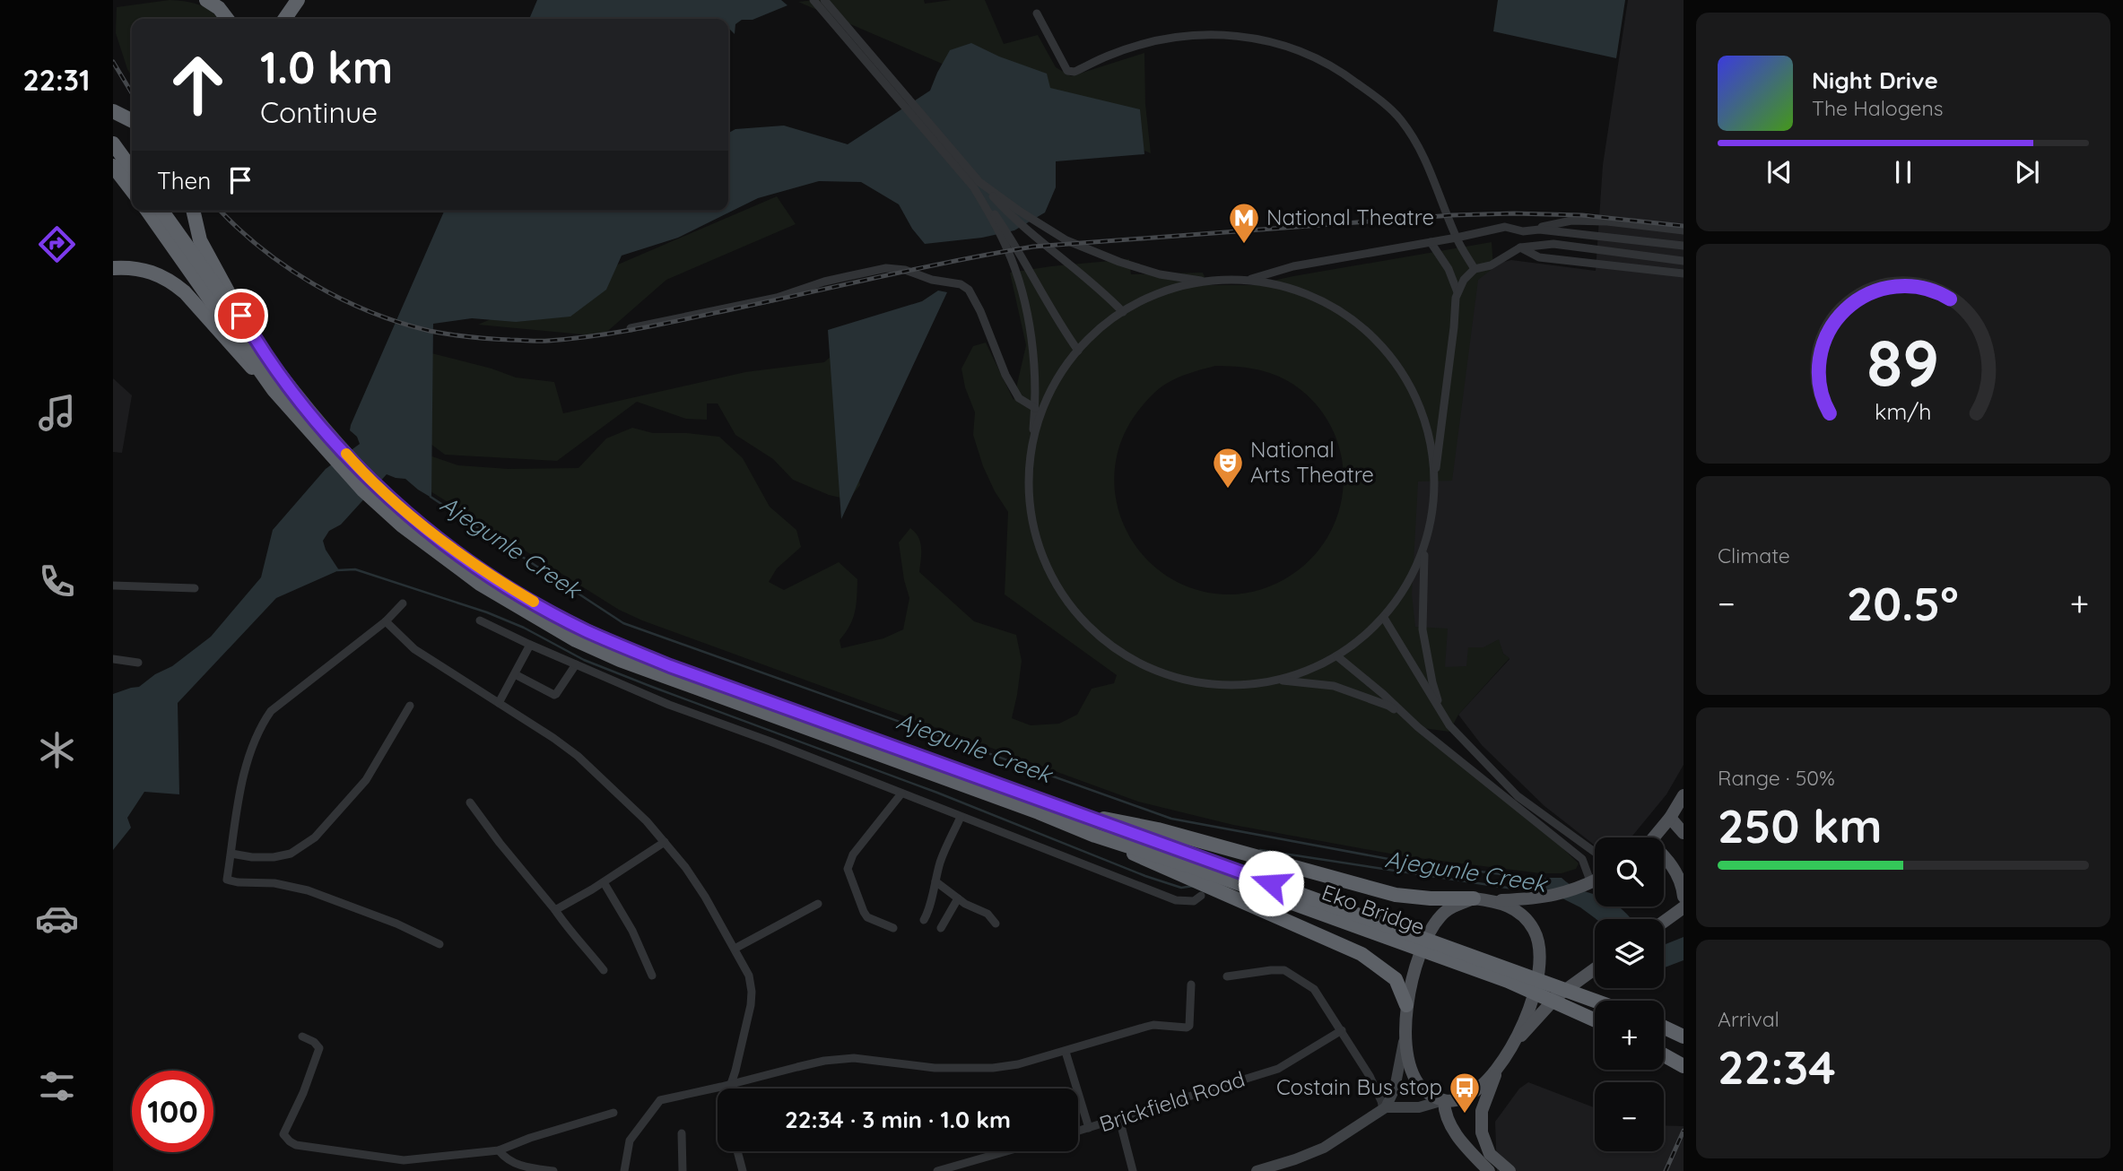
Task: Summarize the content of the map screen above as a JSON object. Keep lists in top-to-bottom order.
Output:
{
  "streets": {
    "highway": ["Eko Bridge"],
    "street": ["Brickfield Road"]
  },
  "water": ["Ajegunle Creek"],
  "places": {
    "metro station": ["National Theatre"],
    "theatre": ["National Arts Theatre"],
    "bus stop": ["Costain Bus stop"]
  },
  "page": {
    "tabs": "22:31",
    "turn": ["1.0 km", "Continue"],
    "song": ["Night Drive", "The Halogens"],
    "then": "Then",
    "tile": [
      "Climate",
      ["Range · 50%", "250 km"],
      ["Arrival", "22:34"]
    ],
    "heat": ["−", "20.5°", "+"],
    "map_buttons": ["+", "−"],
    "limit": "100",
    "trip": "22:34 · 3 min · 1.0 km",
    "gauge": ["89", "km/h"]
  }
}
